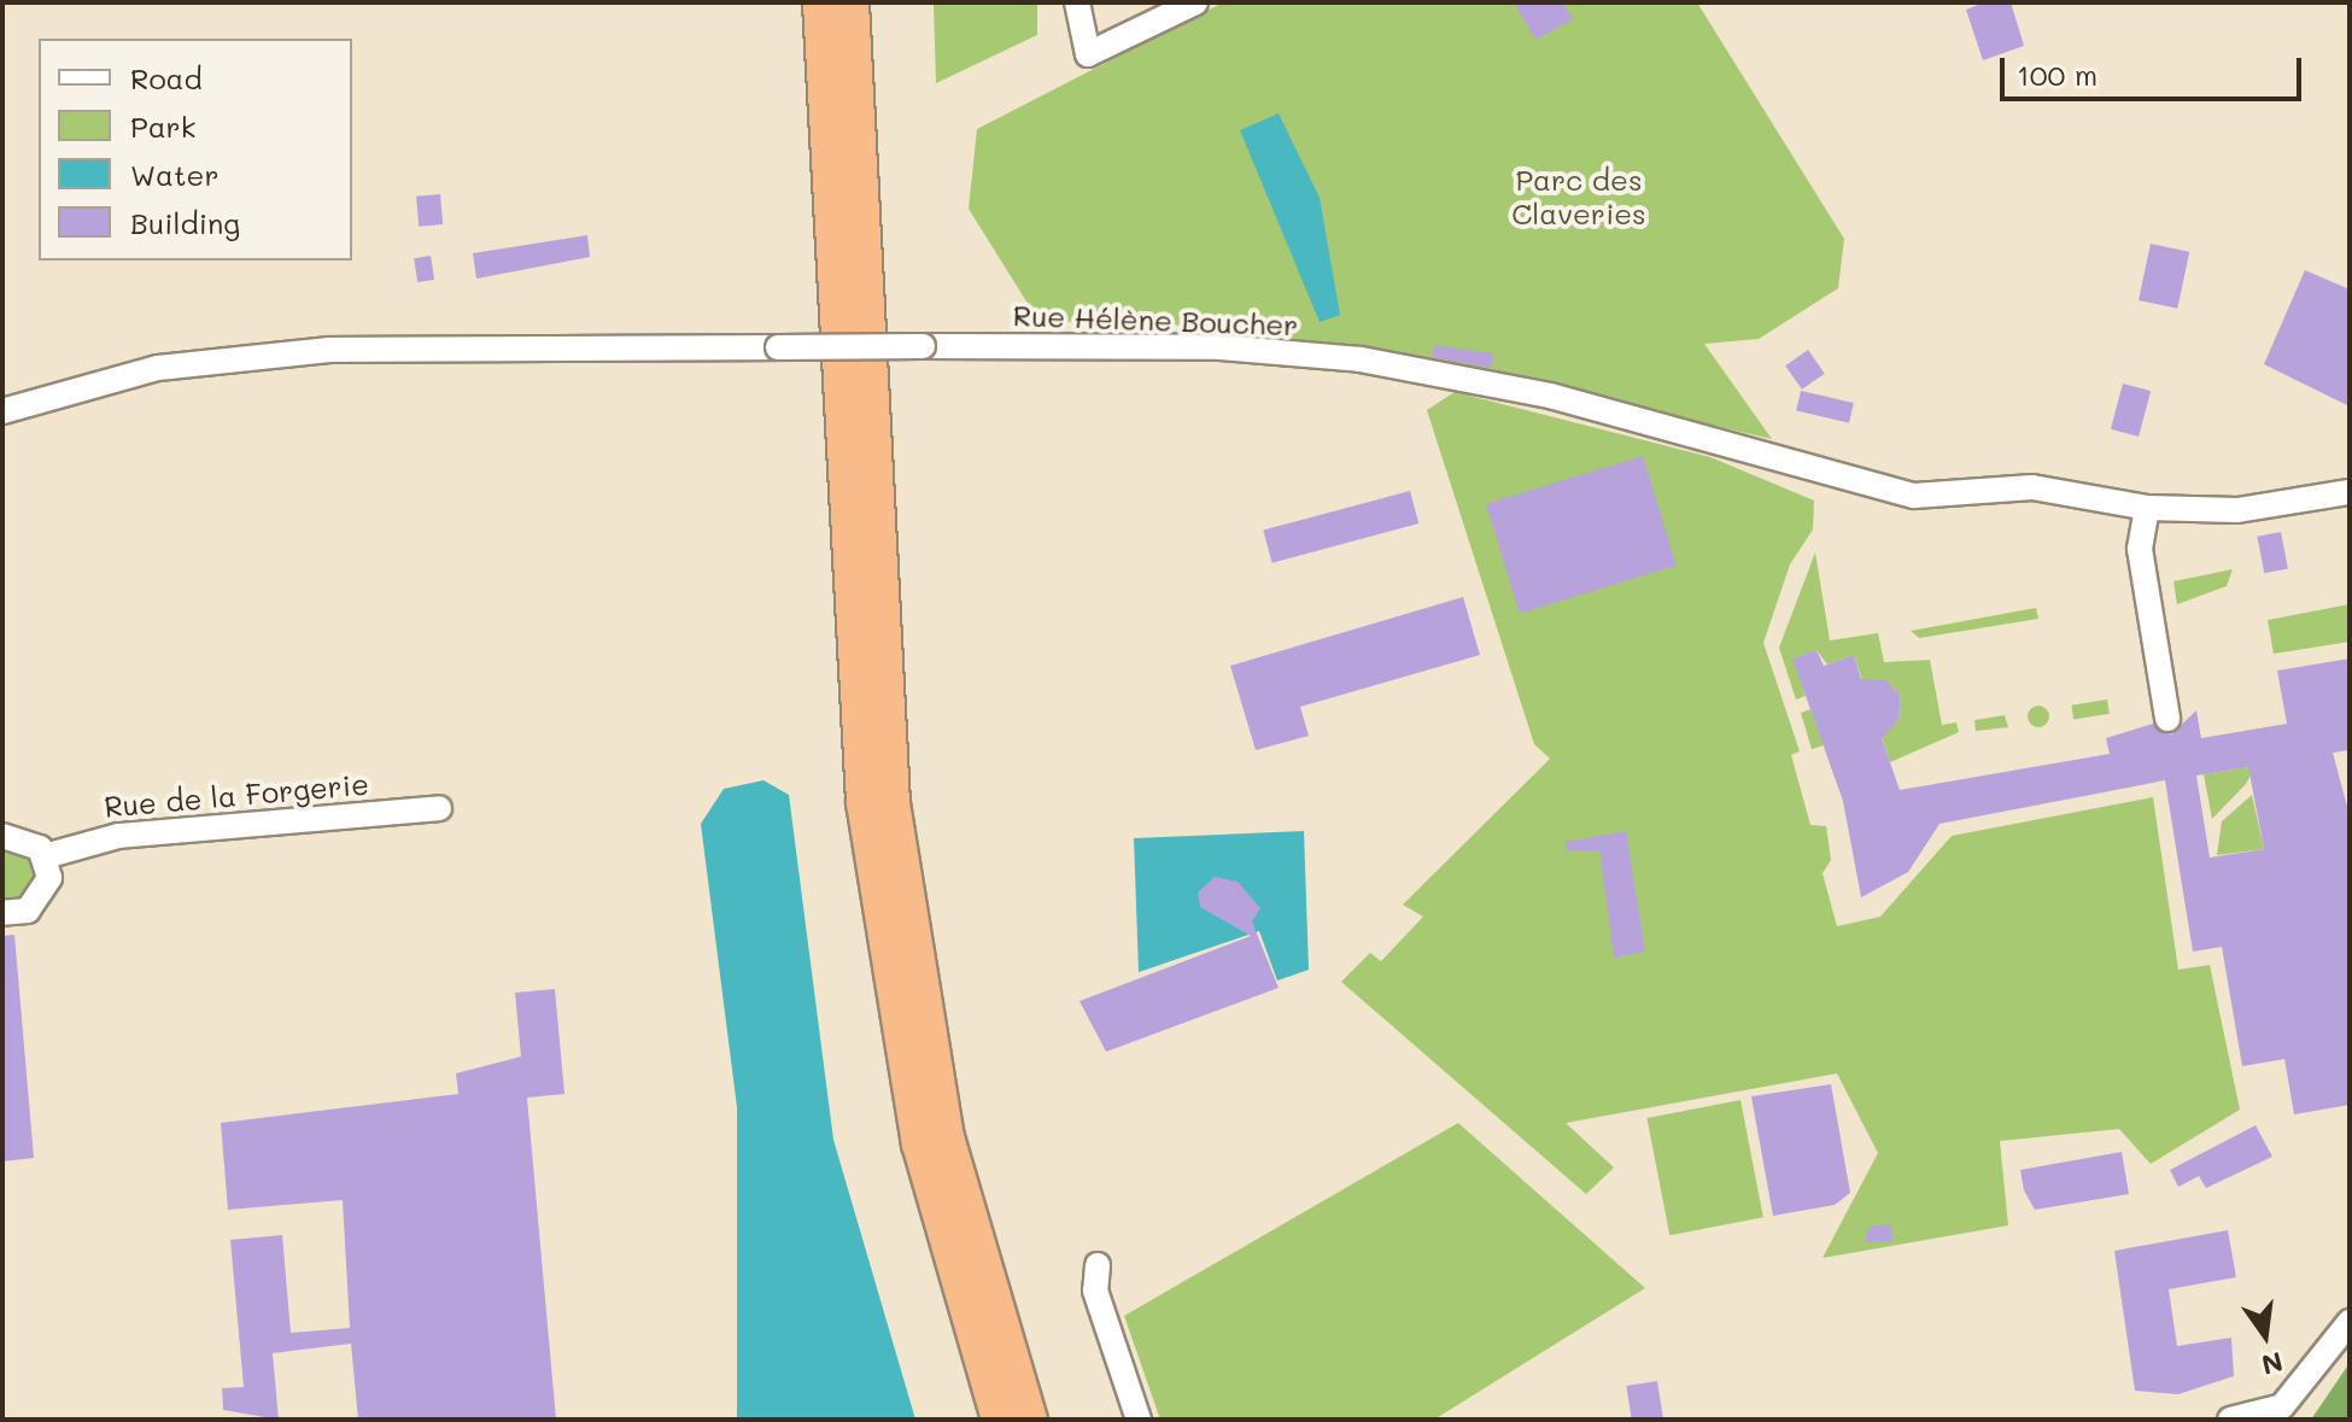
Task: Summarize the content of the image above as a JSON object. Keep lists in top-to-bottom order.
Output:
{
  "streets": {
    "street": ["Rue Hélène Boucher", "Rue de la Forgerie"]
  },
  "parks": ["Parc des Claveries"],
  "legend": [
    "Road",
    "Park",
    "Water",
    "Building"
  ],
  "scale_bar": "100 m",
  "north": "bottom"
}
